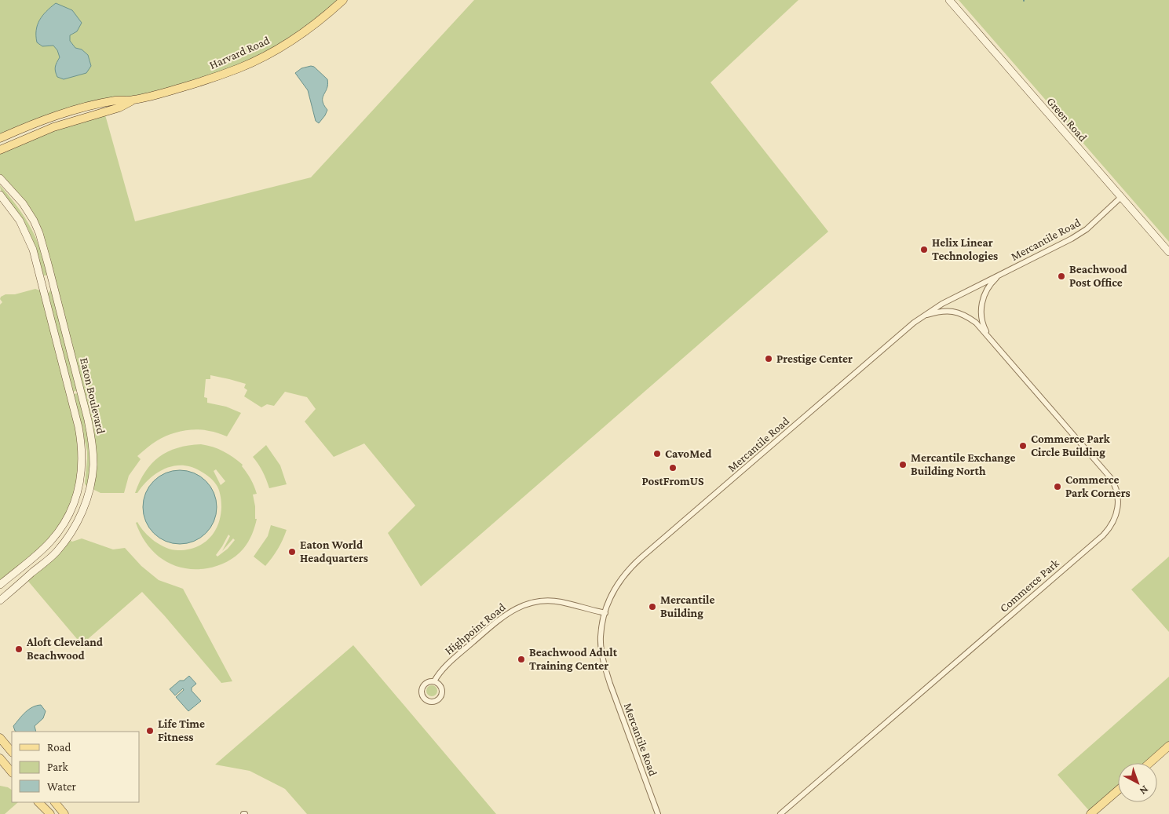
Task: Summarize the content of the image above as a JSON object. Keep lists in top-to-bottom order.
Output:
{
  "streets": {
    "main road": ["Harvard Road"],
    "street": [
      "Green Road",
      "Mercantile Road",
      "Eaton Boulevard",
      "Commerce Park",
      "Highpoint Road"
    ]
  },
  "crossings": [
    ["Green Road", "Mercantile Road"],
    ["Mercantile Road", "Commerce Park"],
    ["Mercantile Road", "Highpoint Road"]
  ],
  "places": [
    "Helix Linear Technologies",
    "Beachwood Post Office",
    "Prestige Center",
    "Commerce Park Circle Building",
    "CavoMed",
    "Mercantile Exchange Building North",
    "PostFromUS",
    "Commerce Park Corners",
    "Eaton World Headquarters",
    "Mercantile Building",
    "Aloft Cleveland Beachwood",
    "Beachwood Adult Training Center",
    "Life Time Fitness"
  ],
  "legend": ["Road", "Park", "Water"],
  "north": "bottom right"
}
